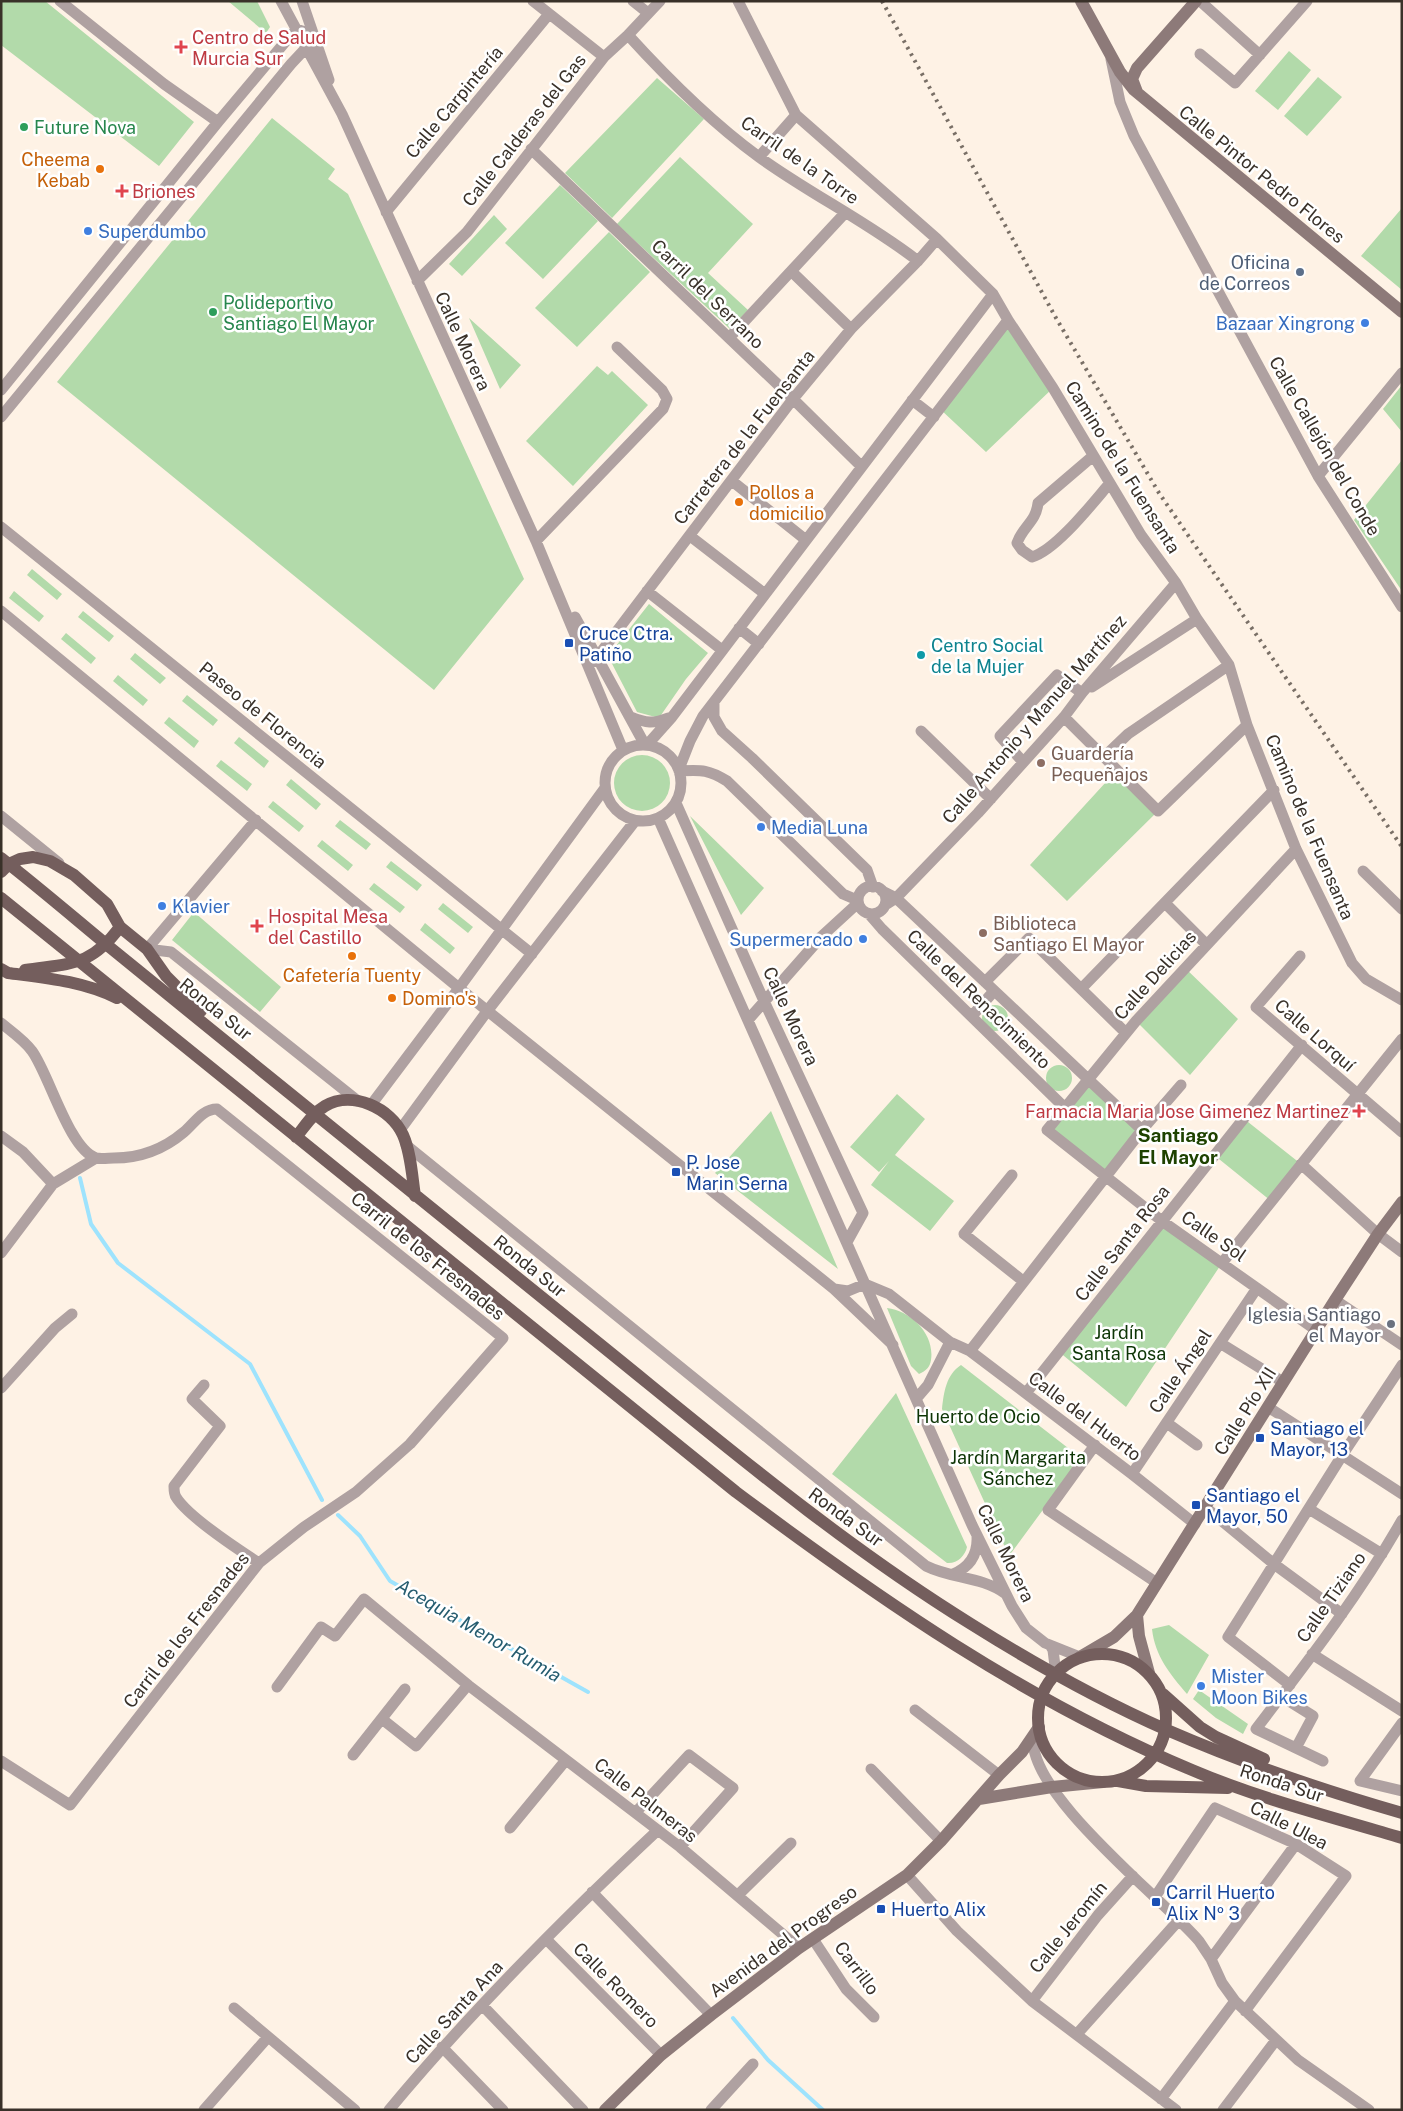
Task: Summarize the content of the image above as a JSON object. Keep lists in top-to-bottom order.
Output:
{
  "streets": {
    "main road": [
      "Calle Pintor Pedro Flores",
      "Ronda Sur",
      "Calle Pío XII",
      "Avenida del Progreso"
    ],
    "street": [
      "Calle Carpintería",
      "Calle Calderas del Gas",
      "Carril de la Torre",
      "Carril del Serrano",
      "Calle Morera",
      "Carretera de la Fuensanta",
      "Calle Callejón del Conde",
      "Camino de la Fuensanta",
      "Paseo de Florencia",
      "Calle Antonio y Manuel Martínez",
      "Calle Delicias",
      "Calle del Renacimiento",
      "Calle Lorquí",
      "Calle Sol",
      "Calle Santa Rosa",
      "Carril de los Fresnades",
      "Calle Ángel",
      "Calle del Huerto",
      "Calle Tiziano",
      "Calle Palmeras",
      "Calle Ulea",
      "Calle Jeromín",
      "Carrillo",
      "Calle Romero",
      "Calle Santa Ana"
    ]
  },
  "crossings": [
    ["Calle Carpintería", "Calle Morera"],
    ["Calle Calderas del Gas", "Carril de la Torre"],
    ["Calle Calderas del Gas", "Carril del Serrano"],
    ["Calle Calderas del Gas", "Calle Morera"],
    ["Carril de la Torre", "Carretera de la Fuensanta"],
    ["Calle Pintor Pedro Flores", "Calle Callejón del Conde"],
    ["Carril del Serrano", "Carretera de la Fuensanta"],
    ["Calle Morera", "Carretera de la Fuensanta"],
    ["Calle Morera", "Calle Pío XII"],
    ["Calle Morera", "Calle del Huerto"],
    ["Carretera de la Fuensanta", "Camino de la Fuensanta"],
    ["Camino de la Fuensanta", "Calle Antonio y Manuel Martínez"],
    ["Camino de la Fuensanta", "Calle Delicias"],
    ["Calle Antonio y Manuel Martínez", "Calle del Renacimiento"],
    ["Calle Delicias", "Calle del Renacimiento"],
    ["Calle Delicias", "Calle Sol"],
    ["Calle Lorquí", "Calle Santa Rosa"],
    ["Calle Sol", "Calle Santa Rosa"],
    ["Calle Sol", "Calle Ángel"],
    ["Calle Sol", "Calle Pío XII"],
    ["Calle Santa Rosa", "Calle del Huerto"],
    ["Calle Ángel", "Calle del Huerto"],
    ["Calle Pío XII", "Calle del Huerto"],
    ["Calle Palmeras", "Avenida del Progreso"],
    ["Calle Palmeras", "Calle Santa Ana"],
    ["Avenida del Progreso", "Carrillo"],
    ["Avenida del Progreso", "Calle Romero"],
    ["Calle Romero", "Calle Santa Ana"]
  ],
  "districts": ["Santiago El Mayor"],
  "water": ["Acequia Menor Rumia"],
  "parks": ["Jardín Santa Rosa", "Huerto de Ocio", "Jardín Margarita Sánchez"],
  "places": {
    "health": [
      "Centro de Salud Murcia Sur",
      "Briones",
      "Hospital Mesa del Castillo",
      "Farmacia Maria Jose Gimenez Martinez"
    ],
    "other": [
      "Future Nova",
      "Cheema Kebab",
      "Superdumbo",
      "Oficina de Correos",
      "Polideportivo Santiago El Mayor",
      "Bazaar Xingrong",
      "Pollos a domicilio",
      "Centro Social de la Mujer",
      "Guardería Pequeñajos",
      "Media Luna",
      "Klavier",
      "Biblioteca Santiago El Mayor",
      "Supermercado",
      "Cafetería Tuenty",
      "Domino's",
      "Iglesia Santiago el Mayor",
      "Mister Moon Bikes"
    ],
    "transit": [
      "Cruce Ctra. Patiño",
      "P. Jose Marin Serna",
      "Santiago el Mayor, 13",
      "Santiago el Mayor, 50",
      "Carril Huerto Alix Nº 3",
      "Huerto Alix"
    ]
  }
}
